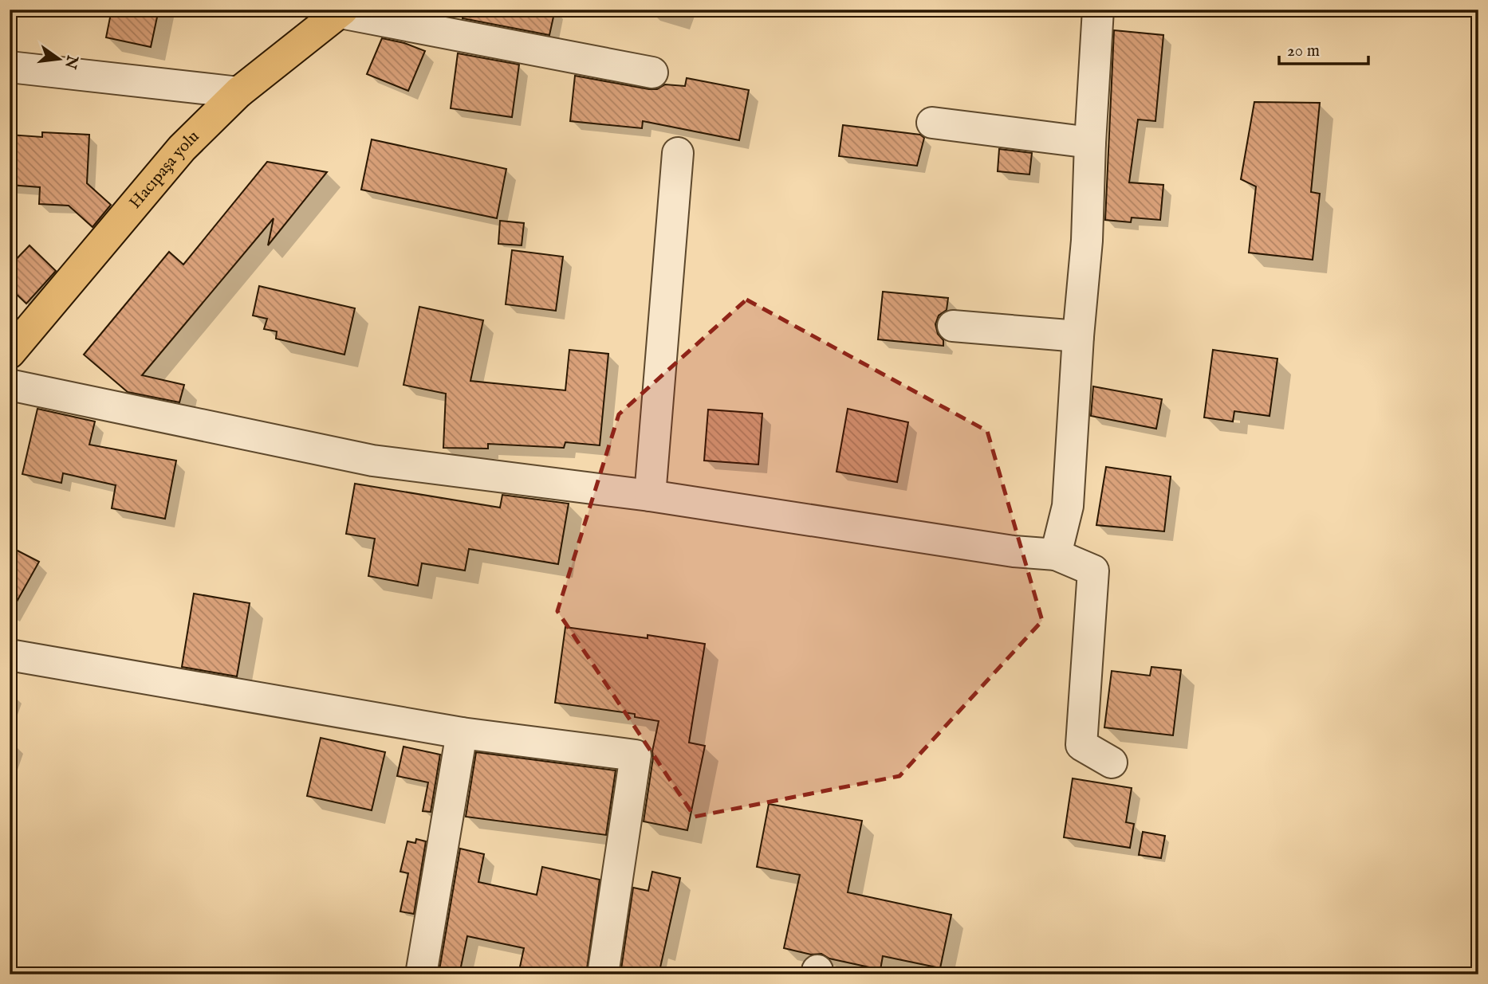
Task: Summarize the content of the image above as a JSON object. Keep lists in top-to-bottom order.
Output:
{
  "streets": {
    "main road": ["Hacıpaşa yolu"]
  },
  "scale_bar": "20 m",
  "north": "right"
}
